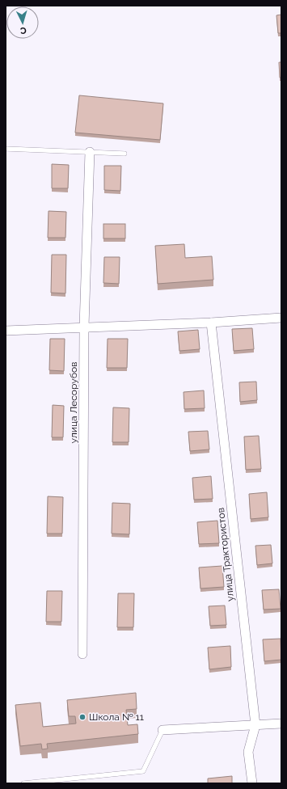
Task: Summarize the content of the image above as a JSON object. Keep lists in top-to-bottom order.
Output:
{
  "streets": {
    "street": ["улица Лесорубов", "улица Трактористов"]
  },
  "places": ["Школа № 11"],
  "north": "bottom"
}
